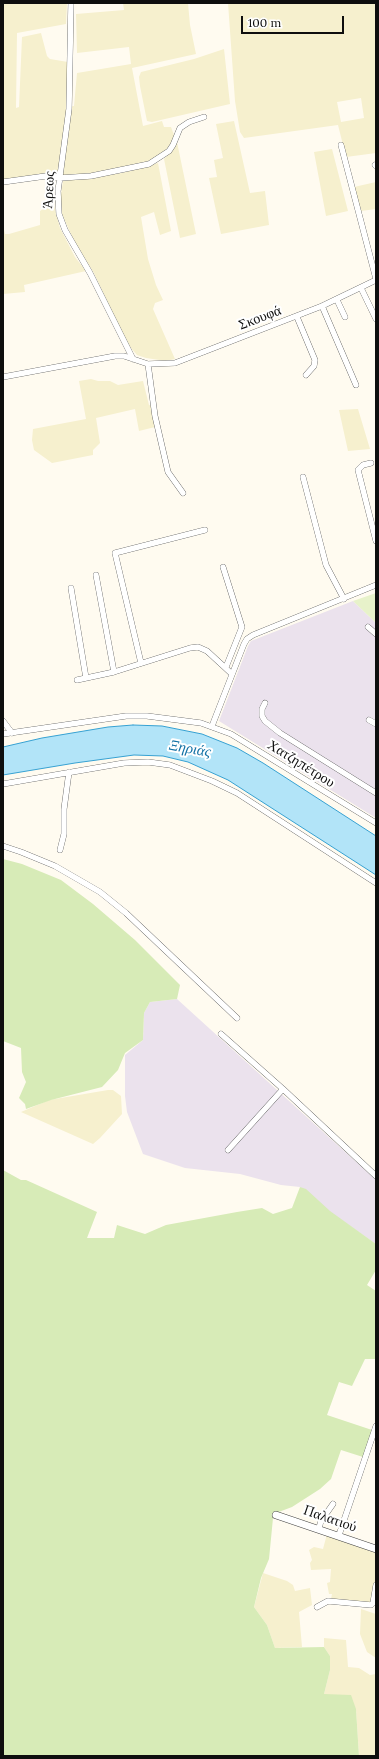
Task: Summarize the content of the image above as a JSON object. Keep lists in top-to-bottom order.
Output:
{
  "streets": {
    "street": [
      "Άρεως",
      "Σκουφά",
      "Χατζηπέτρου",
      "Παλατιού"
    ]
  },
  "water": ["Ξηριάς"],
  "scale_bar": "100 m"
}
